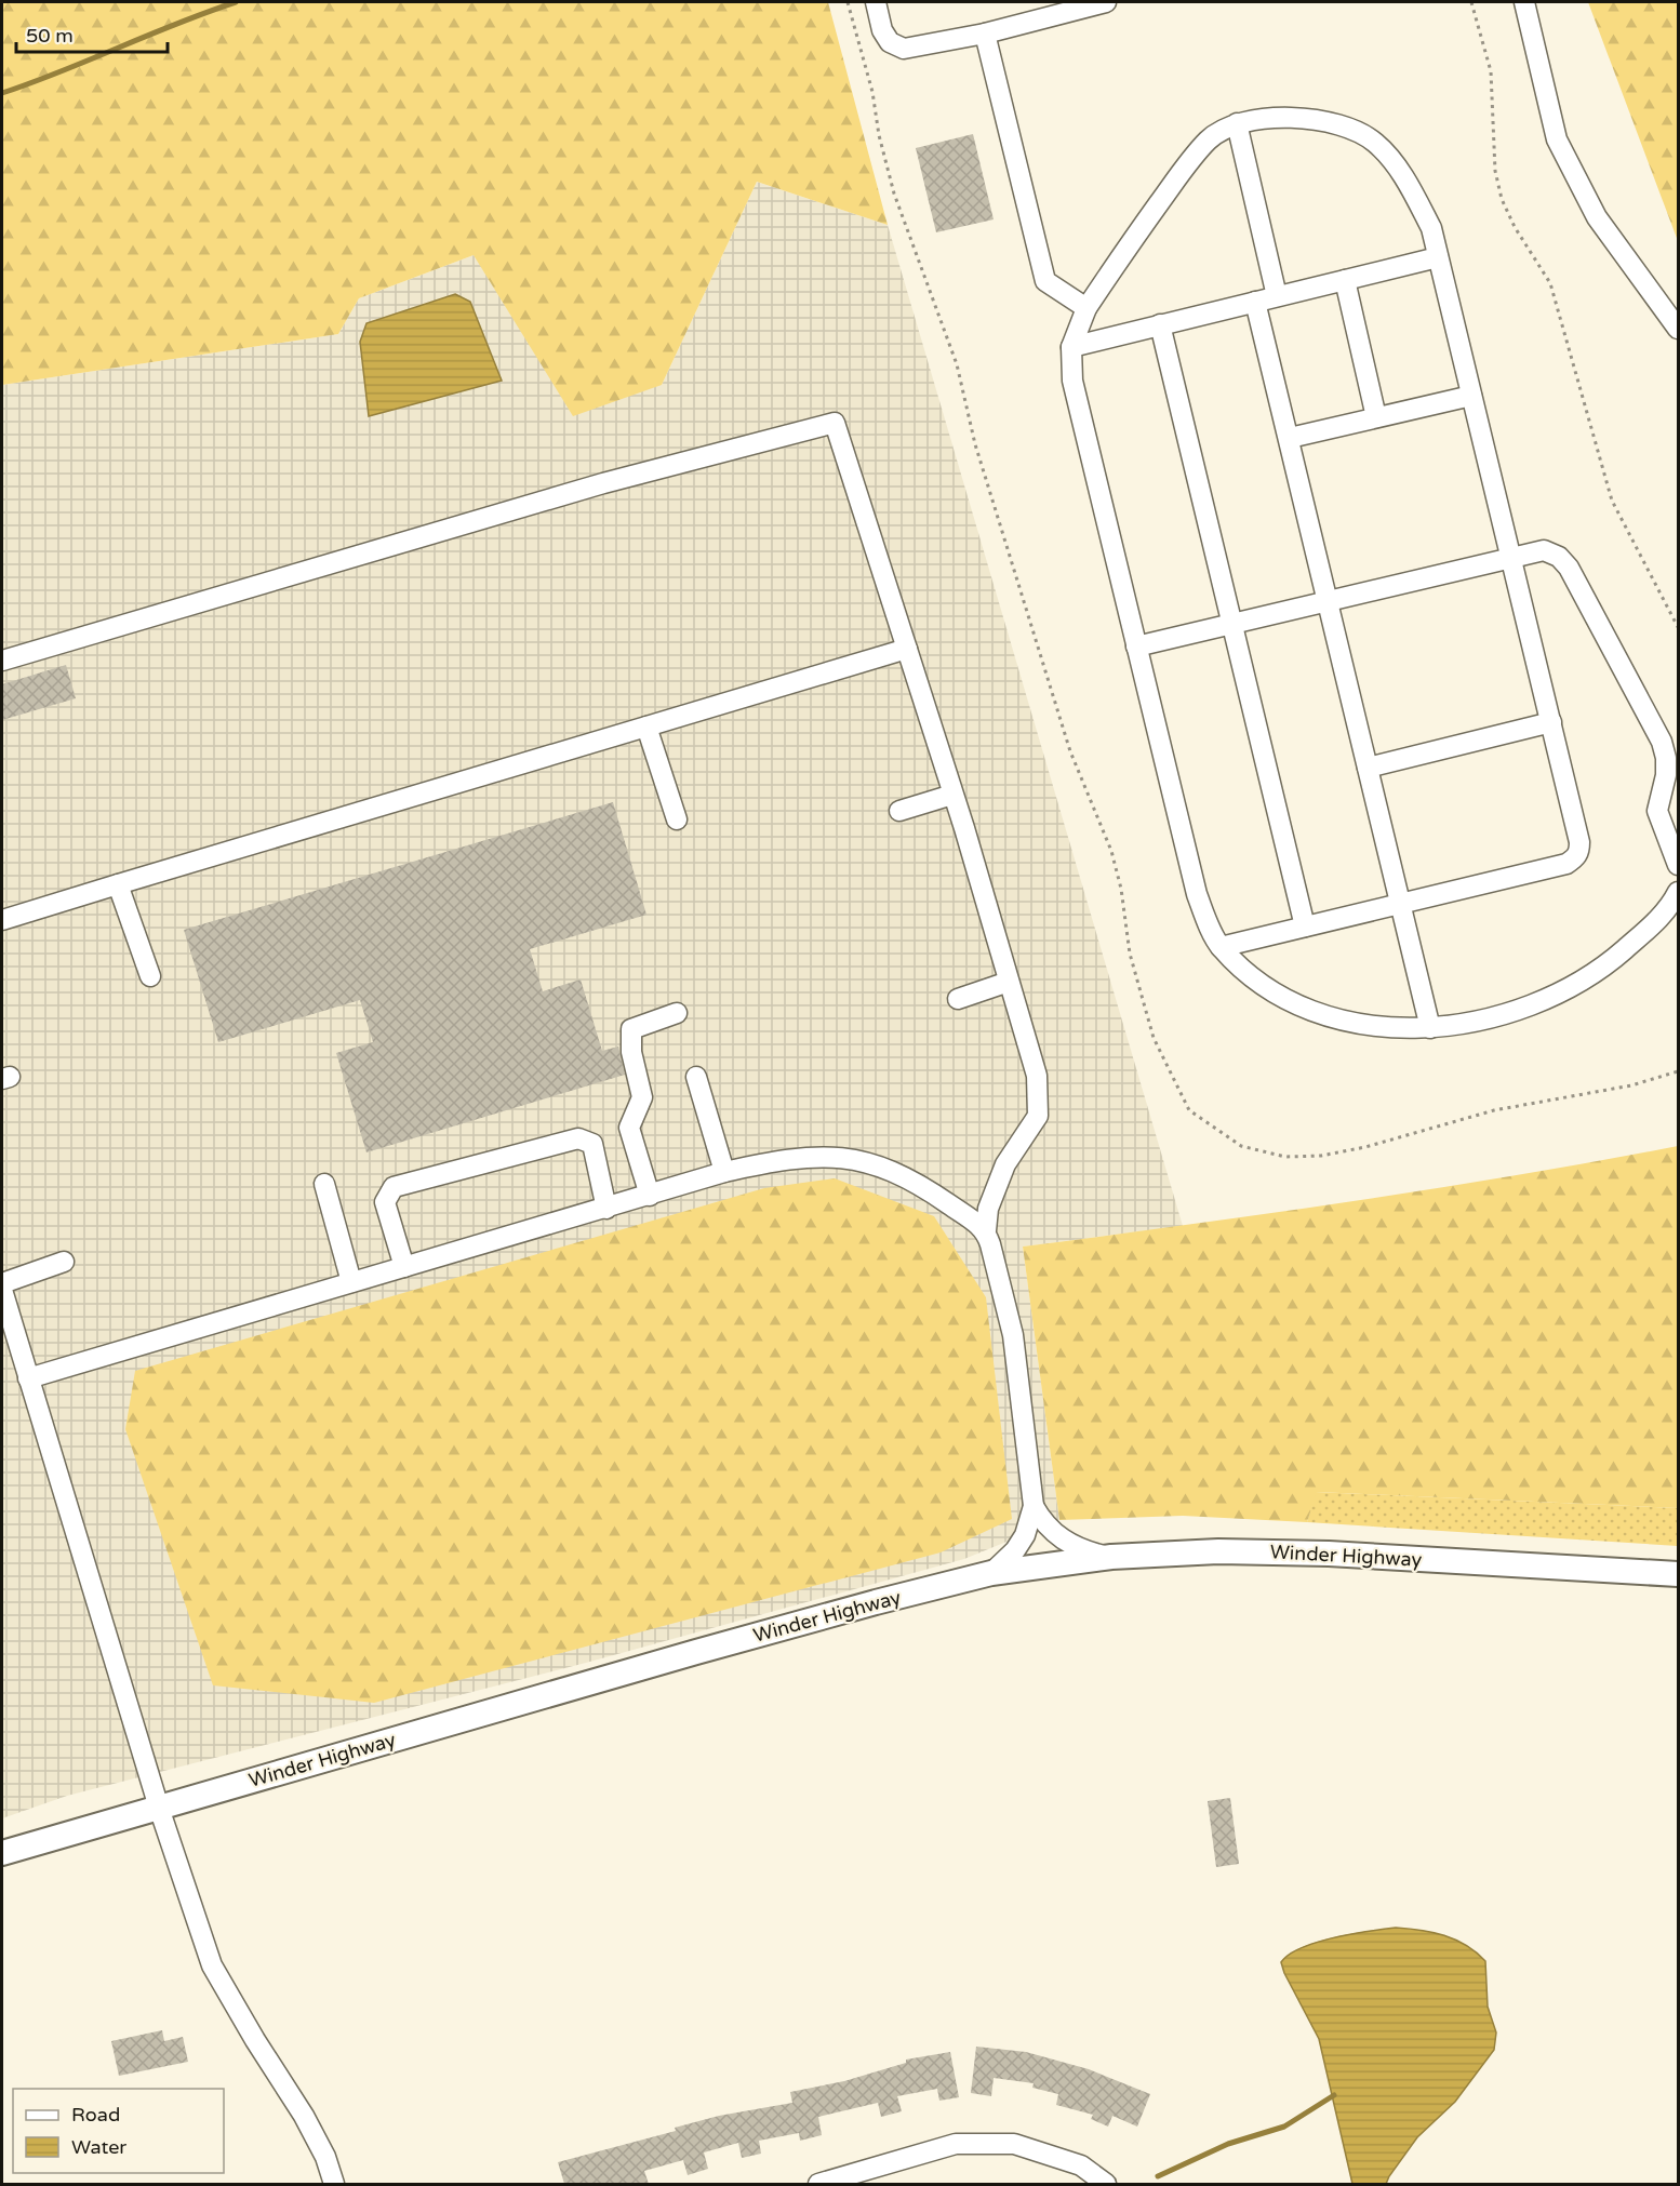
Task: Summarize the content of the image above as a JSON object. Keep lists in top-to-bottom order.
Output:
{
  "streets": {
    "main road": ["Winder Highway"]
  },
  "legend": ["Road", "Water"],
  "scale_bar": "50 m"
}
